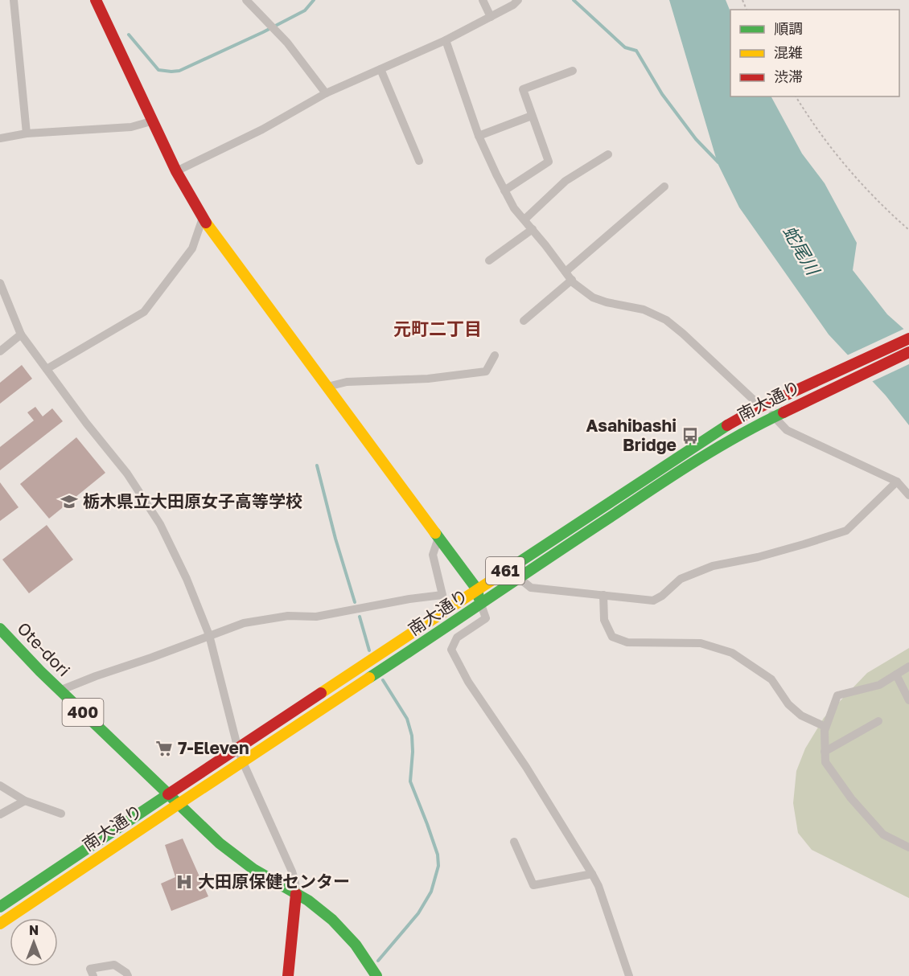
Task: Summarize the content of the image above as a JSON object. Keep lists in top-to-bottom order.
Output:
{
  "streets": {
    "main road": [
      "南大通り",
      "461",
      "Ote-dori",
      "400"
    ]
  },
  "crossings": [
    ["南大通り", "Ote-dori"],
    ["南大通り", "400"],
    ["Ote-dori", "400"]
  ],
  "districts": ["元町二丁目"],
  "water": ["蛇尾川"],
  "places": {
    "bus stop": ["Asahibashi Bridge"],
    "school or university": ["栃木県立大田原女子高等学校"],
    "supermarket": ["7-Eleven"],
    "hospital": ["大田原保健センター"]
  },
  "legend": ["順調", "混雑", "渋滞"],
  "north": "top"
}
